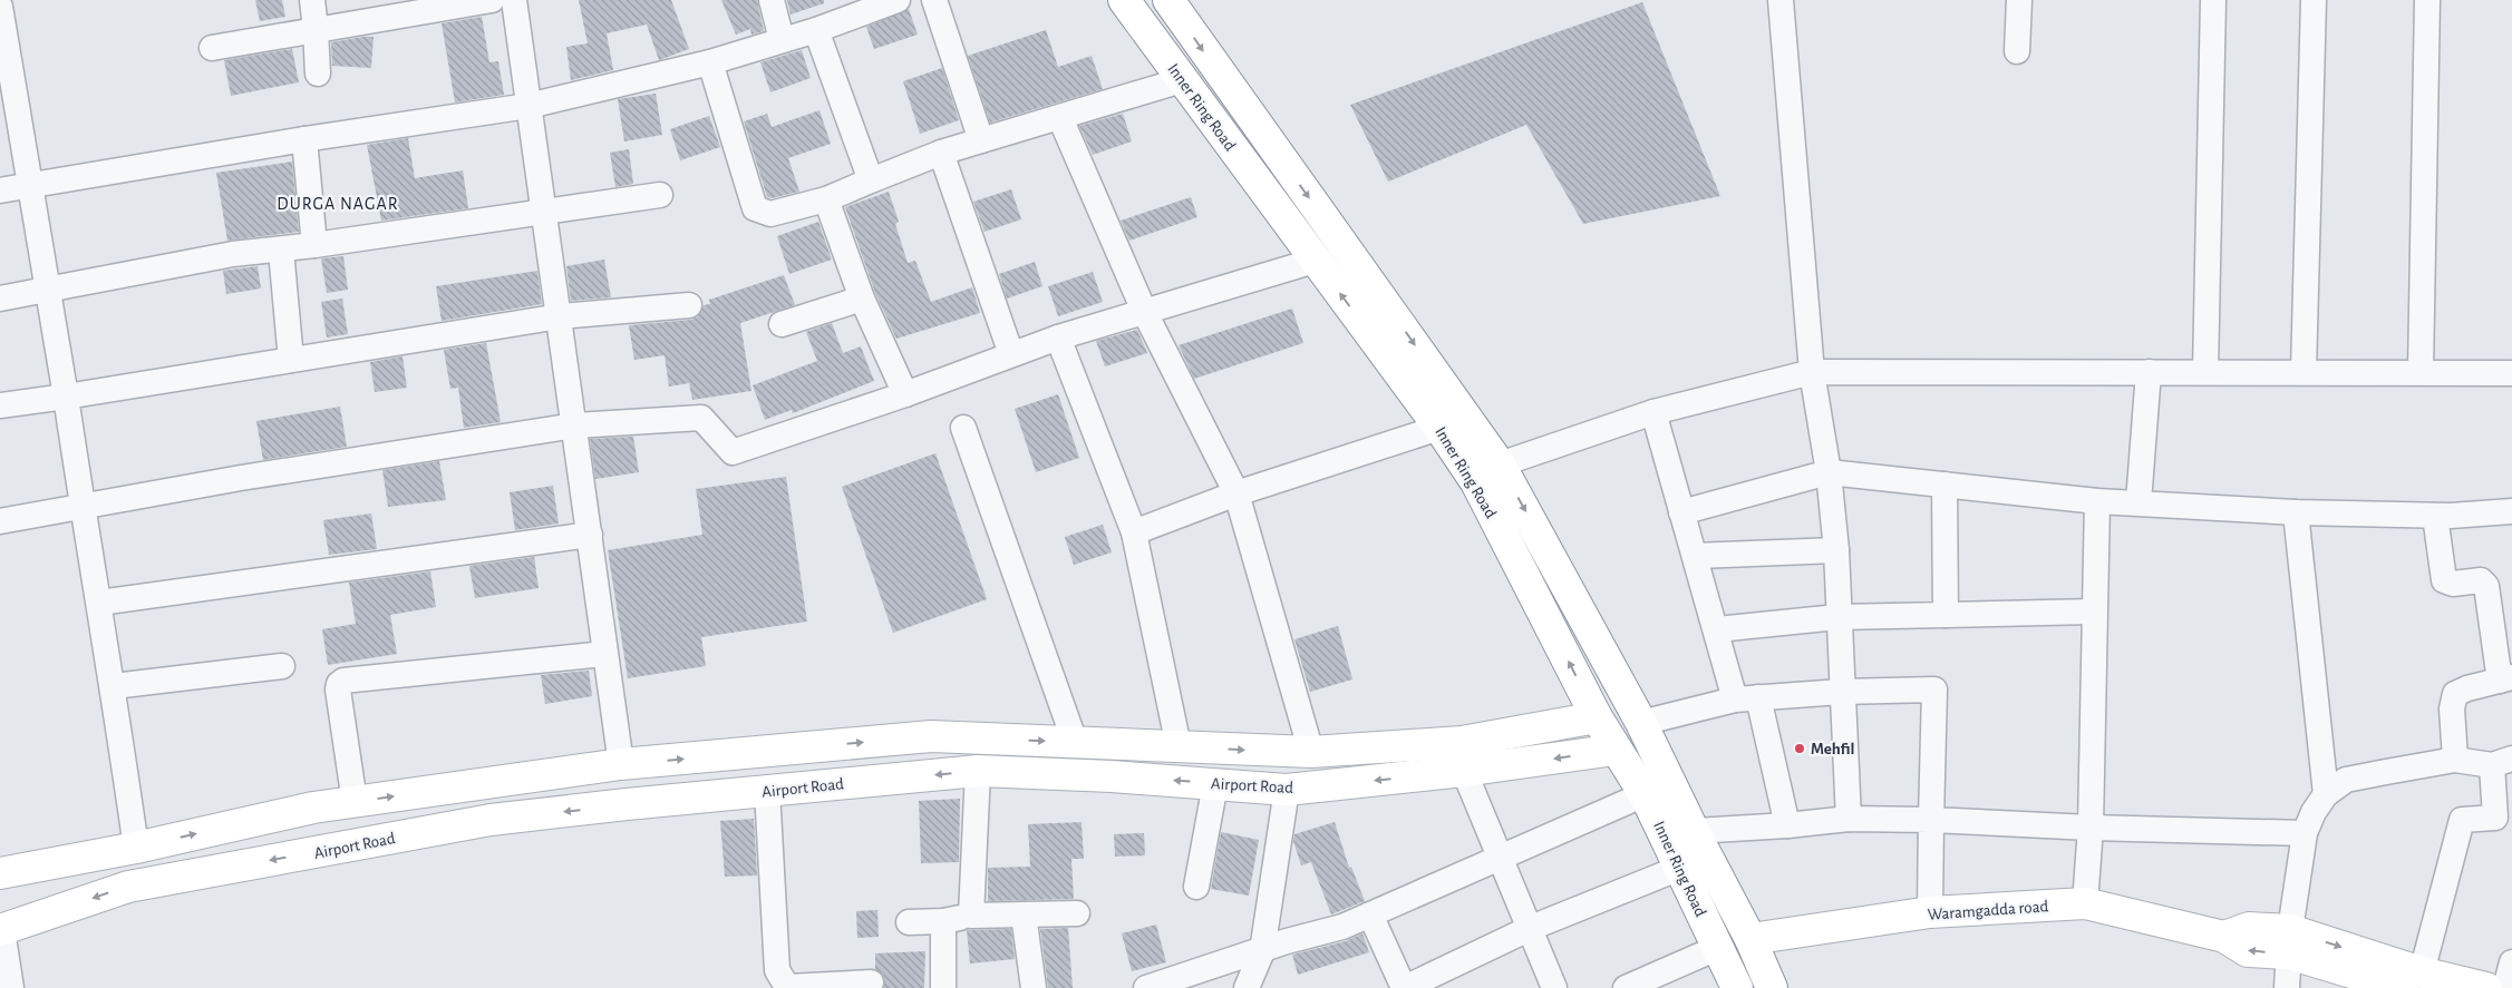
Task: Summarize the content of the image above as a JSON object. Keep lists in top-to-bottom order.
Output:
{
  "streets": {
    "main road": ["Inner Ring Road", "Airport Road", "Waramgadda road"]
  },
  "crossings": [
    ["Inner Ring Road", "Airport Road"],
    ["Inner Ring Road", "Waramgadda road"]
  ],
  "districts": ["DURGA NAGAR"],
  "places": ["Mehfil"]
}
